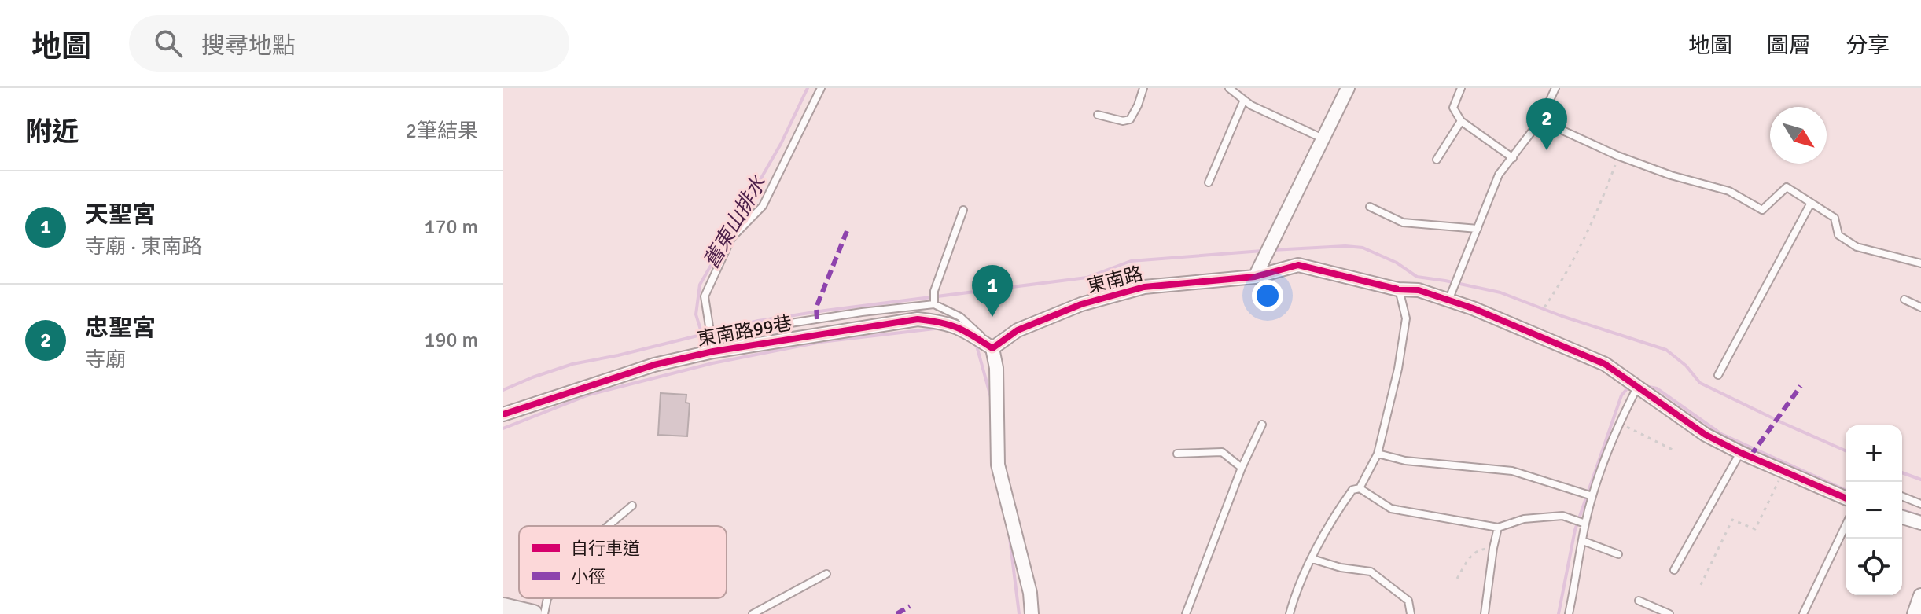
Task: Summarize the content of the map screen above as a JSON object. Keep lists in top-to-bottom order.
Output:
{
  "streets": {
    "street": ["東南路", "東南路99巷"]
  },
  "crossings": [
    ["東南路", "東南路99巷"]
  ],
  "water": ["舊東山排水"],
  "legend": ["自行車道", "小徑"],
  "north": "bottom right",
  "page": {
    "header": "地圖",
    "search": "搜尋地點",
    "nav": ["地圖", "圖層", "分享"],
    "heading": ["附近", "2筆結果"],
    "pins": ["2", "1"],
    "list": [
      {
        "mark": "1",
        "name": "天聖宮",
        "note": "寺廟 · 東南路",
        "value": "170 m"
      },
      {
        "mark": "2",
        "name": "忠聖宮",
        "note": "寺廟",
        "value": "190 m"
      }
    ],
    "map_buttons": ["+", "−"]
  }
}
